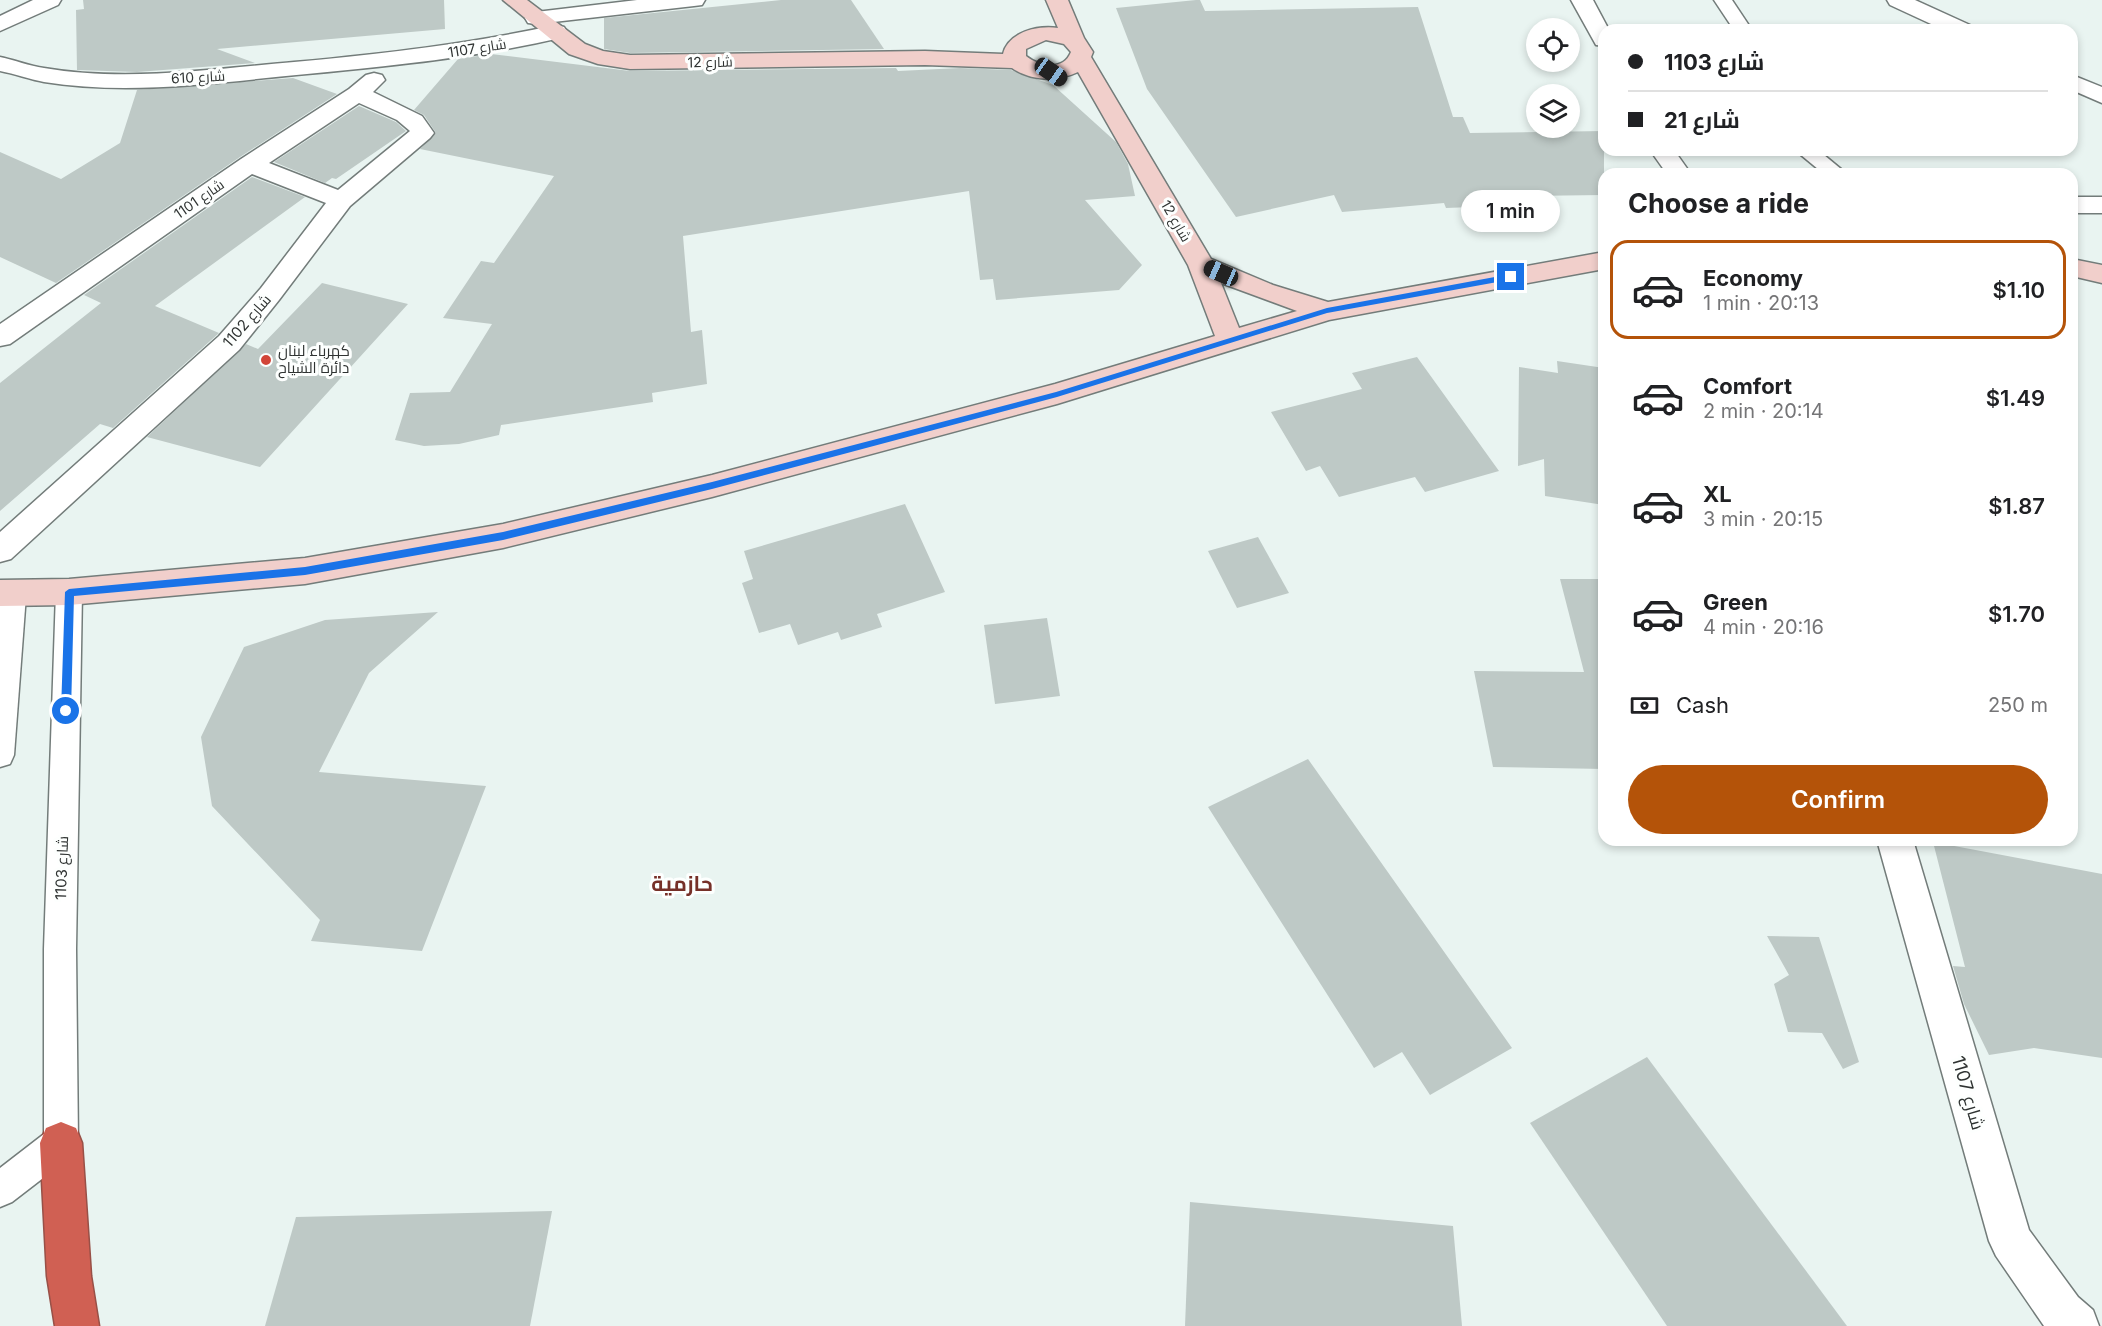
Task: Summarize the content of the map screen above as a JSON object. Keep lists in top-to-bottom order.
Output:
{
  "streets": {
    "street": [
      "شارع 1107",
      "شارع 12",
      "شارع 610",
      "شارع 1101",
      "شارع 1102"
    ],
    "lane": ["شارع 1103"]
  },
  "crossings": [
    ["شارع 1107", "شارع 12"],
    ["شارع 1107", "شارع 610"],
    ["شارع 1107", "شارع 1101"],
    ["شارع 610", "شارع 1101"],
    ["شارع 1101", "شارع 1102"]
  ],
  "districts": ["حازمية"],
  "places": ["كهرباء لبنان دائرة الشياح"],
  "page": {
    "banner": ["شارع 1103", "شارع 21"],
    "heading": "Choose a ride",
    "bubble": "1 min",
    "list": [
      {
        "name": "Economy",
        "note": "1 min · 20:13",
        "value": "$1.10"
      },
      {
        "name": "Comfort",
        "note": "2 min · 20:14",
        "value": "$1.49"
      },
      {
        "name": "XL",
        "note": "3 min · 20:15",
        "value": "$1.87"
      },
      {
        "name": "Green",
        "note": "4 min · 20:16",
        "value": "$1.70"
      }
    ],
    "pay": ["Cash", "250 m"],
    "buttons": "Confirm"
  }
}
